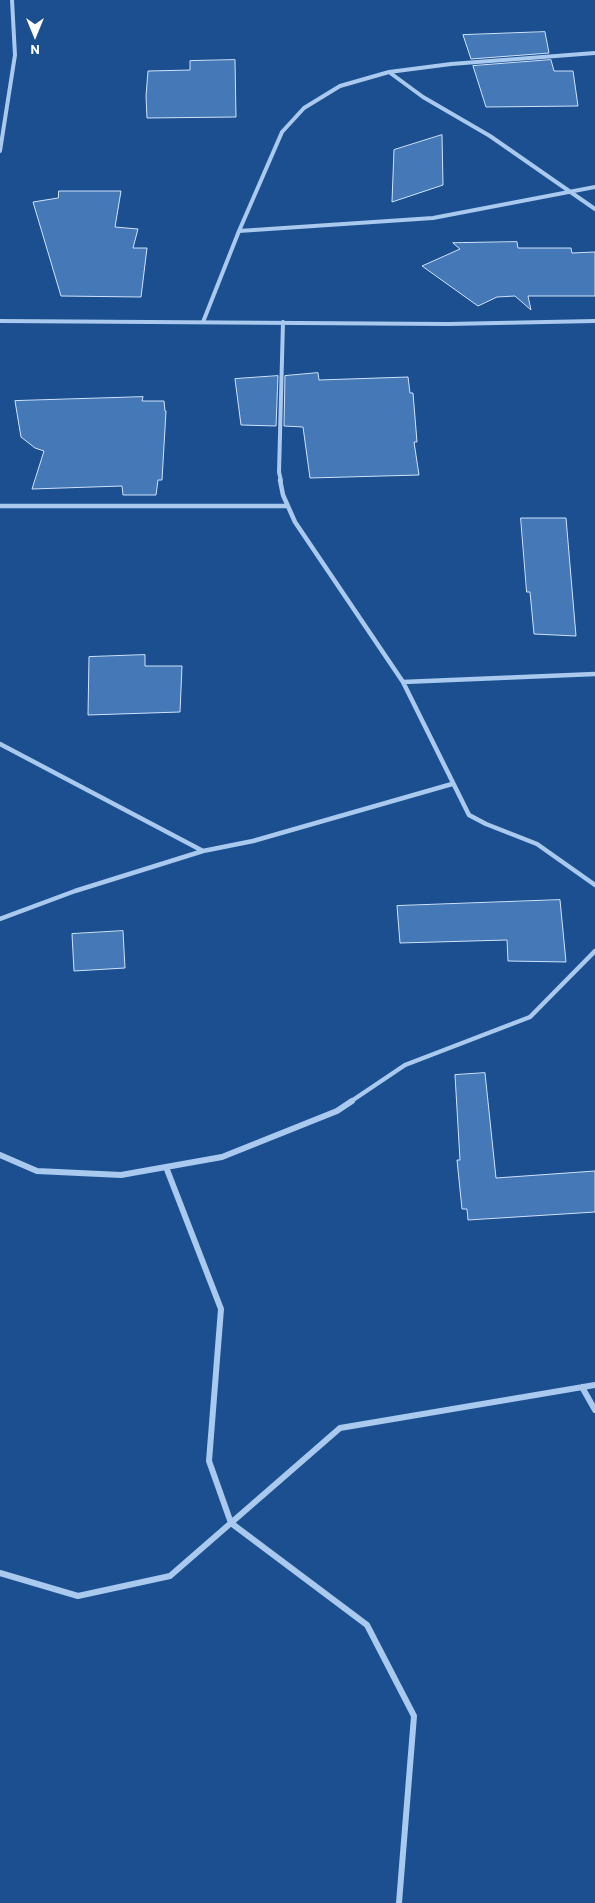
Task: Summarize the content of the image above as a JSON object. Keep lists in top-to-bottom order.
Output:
{
  "north": "bottom"
}
